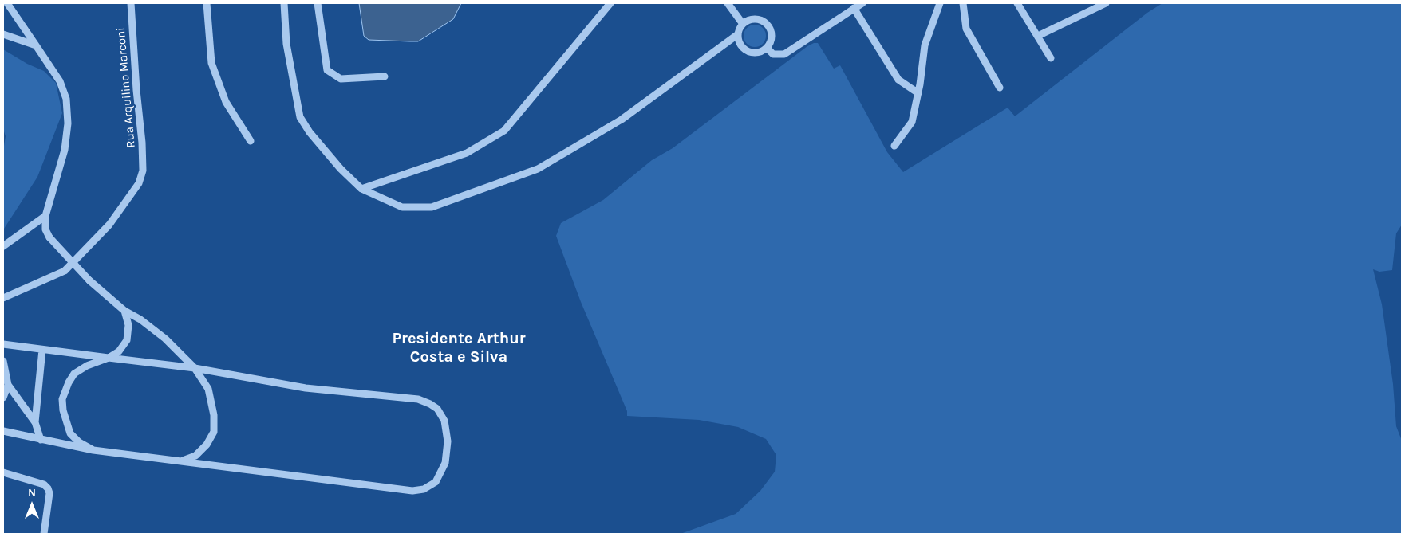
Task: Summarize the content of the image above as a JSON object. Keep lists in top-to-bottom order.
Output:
{
  "streets": {
    "street": ["Rua Arquilino Marconi"]
  },
  "districts": ["Presidente Arthur Costa e Silva"],
  "north": "top"
}
